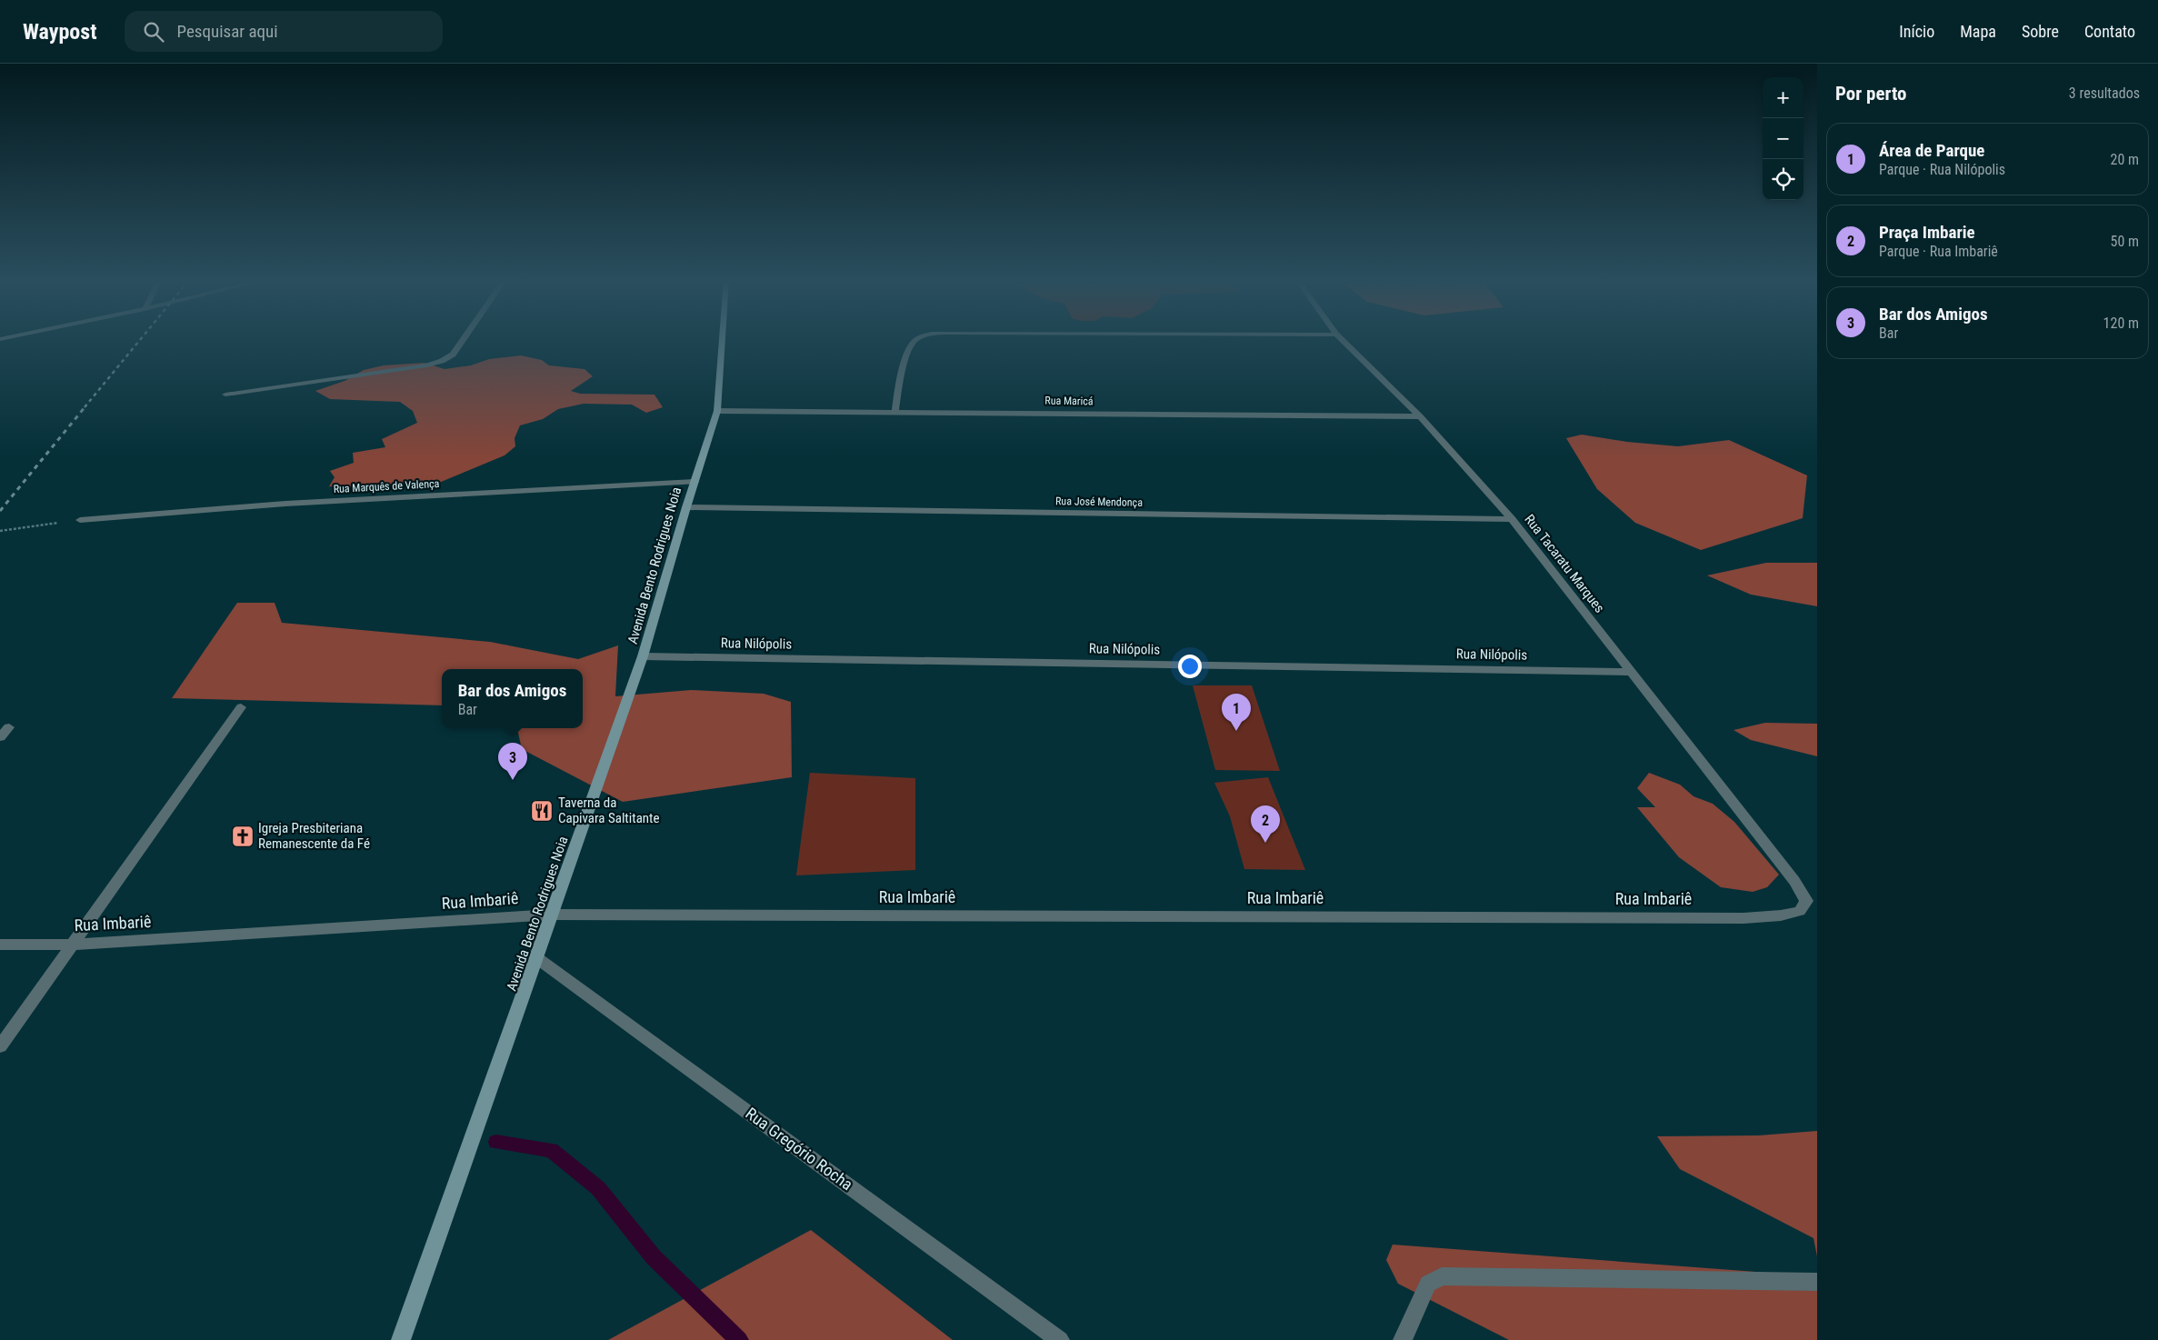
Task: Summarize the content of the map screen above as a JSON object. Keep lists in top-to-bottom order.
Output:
{
  "streets": {
    "street": [
      "Rua Maricá",
      "Rua Marquês de Valença",
      "Rua José Mendonça",
      "Rua Tacaratu Marques",
      "Avenida Bento Rodrigues Noia",
      "Rua Nilópolis",
      "Rua Imbariê",
      "Rua Gregório Rocha"
    ]
  },
  "crossings": [
    ["Rua Maricá", "Rua Tacaratu Marques"],
    ["Rua Maricá", "Avenida Bento Rodrigues Noia"],
    ["Rua Marquês de Valença", "Avenida Bento Rodrigues Noia"],
    ["Rua José Mendonça", "Rua Tacaratu Marques"],
    ["Rua José Mendonça", "Avenida Bento Rodrigues Noia"],
    ["Rua Tacaratu Marques", "Rua Nilópolis"],
    ["Rua Tacaratu Marques", "Rua Imbariê"],
    ["Avenida Bento Rodrigues Noia", "Rua Nilópolis"],
    ["Avenida Bento Rodrigues Noia", "Rua Imbariê"],
    ["Avenida Bento Rodrigues Noia", "Rua Gregório Rocha"]
  ],
  "places": {
    "restaurant": ["Taverna da Capivara Saltitante"],
    "church": ["Igreja Presbiteriana Remanescente da Fé"]
  },
  "page": {
    "header": "Waypost",
    "search": "Pesquisar aqui",
    "nav": [
      "Início",
      "Mapa",
      "Sobre",
      "Contato"
    ],
    "heading": ["Por perto", "3 resultados"],
    "map_buttons": ["+", "−"],
    "list": [
      {
        "mark": "1",
        "name": "Área de Parque",
        "note": "Parque · Rua Nilópolis",
        "value": "20 m"
      },
      {
        "mark": "2",
        "name": "Praça Imbarie",
        "note": "Parque · Rua Imbariê",
        "value": "50 m"
      },
      {
        "mark": "3",
        "name": "Bar dos Amigos",
        "note": "Bar",
        "value": "120 m"
      }
    ],
    "popup": ["Bar dos Amigos", "Bar"],
    "pins": ["1", "3", "2"]
  }
}
